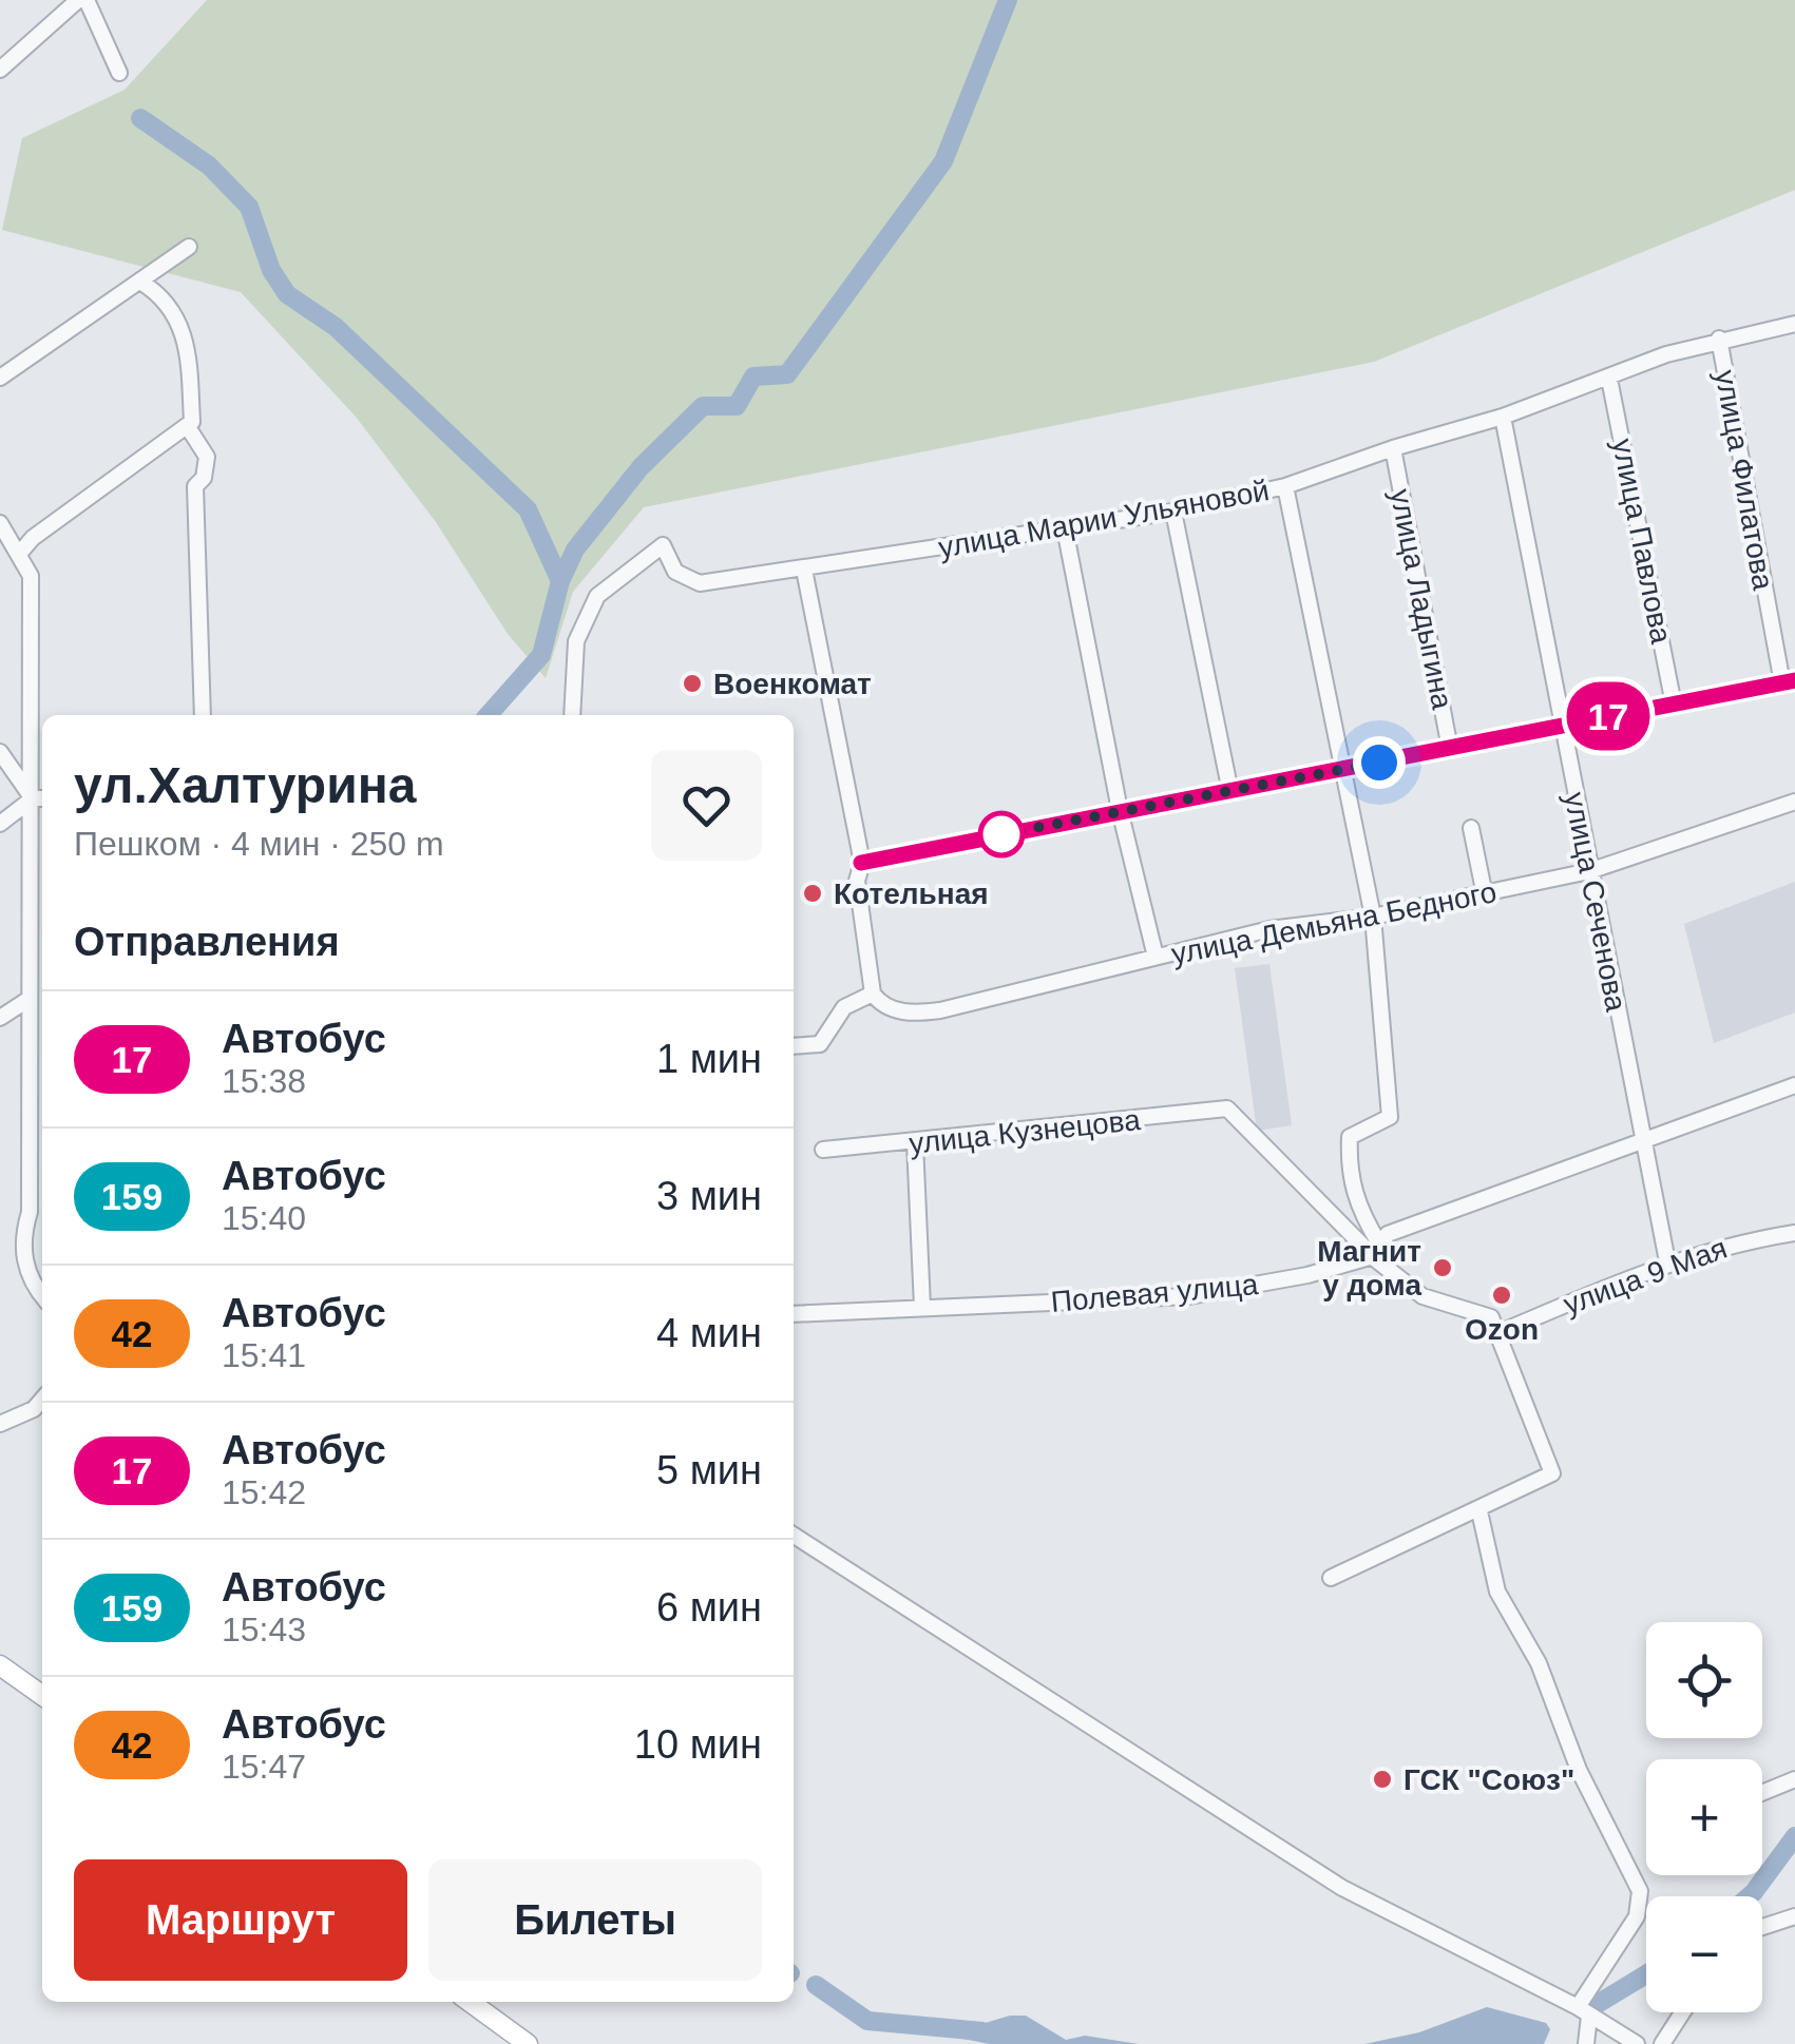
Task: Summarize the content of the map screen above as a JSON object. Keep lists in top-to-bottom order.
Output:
{
  "streets": {
    "street": [
      "улица Филатова",
      "улица Марии Ульяновой",
      "улица Павлова",
      "улица Ладыгина",
      "улица Сеченова",
      "улица Демьяна Бедного",
      "улица Кузнецова",
      "улица 9 Мая",
      "Полевая улица"
    ]
  },
  "crossings": [
    ["улица Филатова", "улица Марии Ульяновой"],
    ["улица Марии Ульяновой", "улица Павлова"],
    ["улица Марии Ульяновой", "улица Ладыгина"],
    ["улица Марии Ульяновой", "улица Сеченова"],
    ["улица Сеченова", "улица Демьяна Бедного"],
    ["улица Сеченова", "улица 9 Мая"],
    ["улица Сеченова", "Полевая улица"]
  ],
  "places": [
    "Военкомат",
    "Котельная",
    "Магнит у дома",
    "Ozon",
    "ГСК \"Союз\""
  ],
  "lines": ["bus line 17"],
  "page": {
    "on_map": "17",
    "heading": [
      ["ул.Халтурина", "Пешком · 4 мин · 250 m"],
      "Отправления"
    ],
    "list": [
      {
        "mark": "17",
        "name": "Автобус",
        "note": "15:38",
        "value": "1 мин"
      },
      {
        "mark": "159",
        "name": "Автобус",
        "note": "15:40",
        "value": "3 мин"
      },
      {
        "mark": "42",
        "name": "Автобус",
        "note": "15:41",
        "value": "4 мин"
      },
      {
        "mark": "17",
        "name": "Автобус",
        "note": "15:42",
        "value": "5 мин"
      },
      {
        "mark": "159",
        "name": "Автобус",
        "note": "15:43",
        "value": "6 мин"
      },
      {
        "mark": "42",
        "name": "Автобус",
        "note": "15:47",
        "value": "10 мин"
      }
    ],
    "map_buttons": ["+", "−"],
    "buttons": ["Маршрут", "Билеты"]
  }
}
